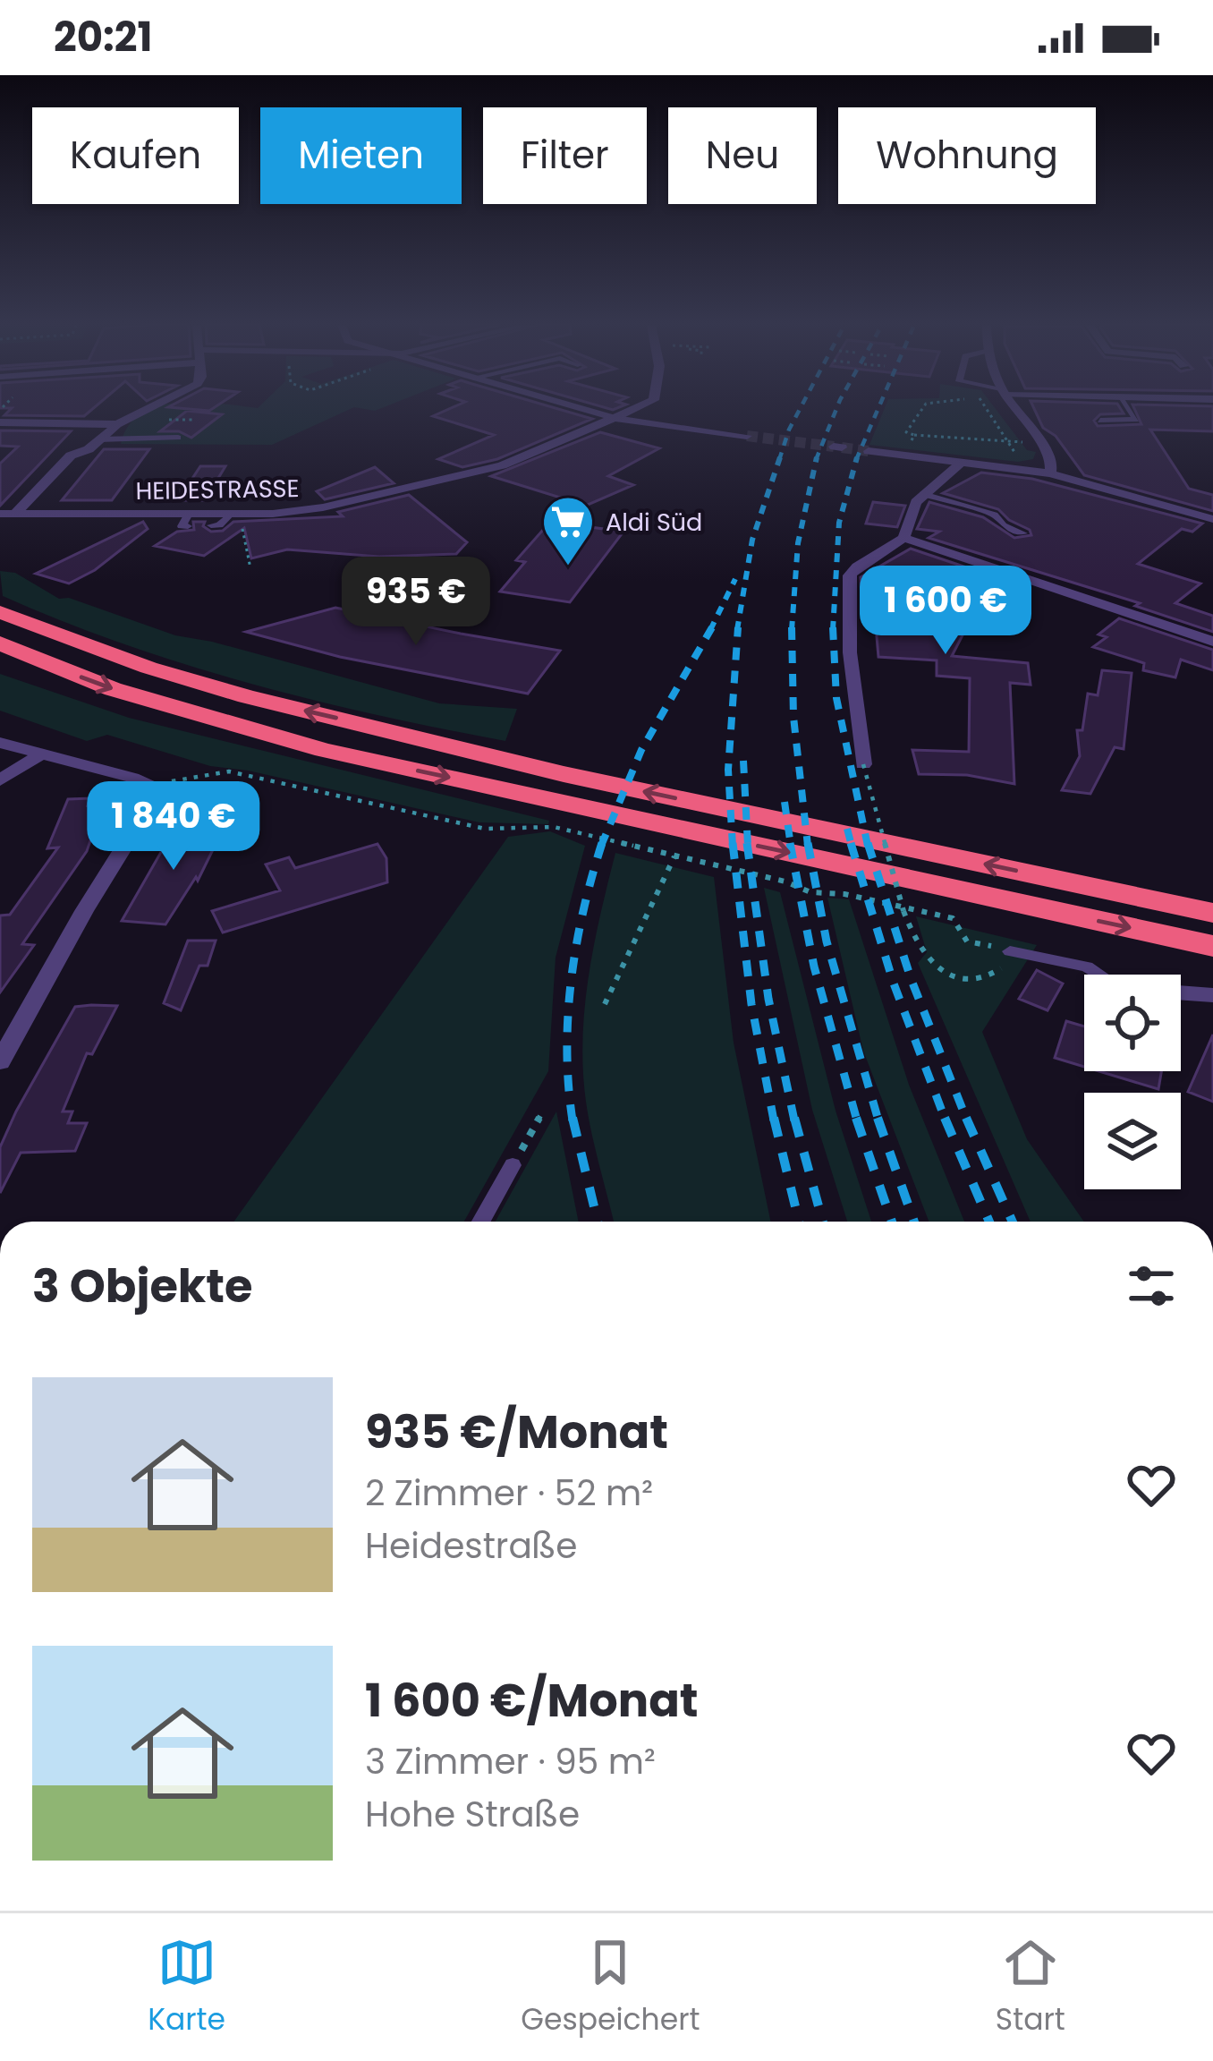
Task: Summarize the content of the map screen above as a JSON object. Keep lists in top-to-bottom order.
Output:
{
  "streets": {
    "street": ["HEIDESTRASSE"]
  },
  "places": {
    "supermarket": ["Aldi Süd"]
  },
  "page": {
    "status": "20:21",
    "chip": [
      "Kaufen",
      "Mieten",
      "Filter",
      "Neu",
      "Wohnung"
    ],
    "price": ["935 €", "1 600 €", "1 840 €"],
    "heading": "3 Objekte",
    "list": [
      {
        "name": "935 €/Monat",
        "note": "2 Zimmer · 52 m² · Heidestraße"
      },
      {
        "name": "1 600 €/Monat",
        "note": "3 Zimmer · 95 m² · Hohe Straße"
      }
    ],
    "tabs": ["Karte", "Gespeichert", "Start"]
  }
}
